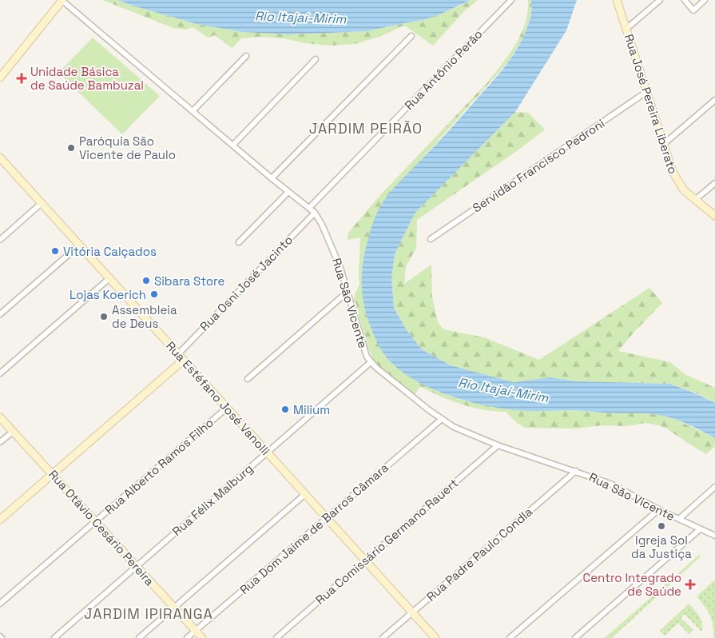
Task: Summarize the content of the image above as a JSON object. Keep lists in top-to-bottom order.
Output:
{
  "streets": {
    "main road": ["Rua José Pereira Liberato", "Rua Estéfano José Vanolli", "Rua Otávio Cesário Pereira"],
    "street": [
      "Rua Antônio Perão",
      "Servidão Francisco Pedroni",
      "Rua Osni José Jacinto",
      "Rua São Vicente",
      "Rua Alberto Ramos Filho",
      "Rua Félix Malburg",
      "Rua Dom Jaime de Barros Câmara",
      "Rua Comissário Germano Rauert",
      "Rua Padre Paulo Condla"
    ]
  },
  "crossings": [
    ["Rua Antônio Perão", "Rua São Vicente"],
    ["Rua José Pereira Liberato", "Servidão Francisco Pedroni"],
    ["Rua Osni José Jacinto", "Rua São Vicente"],
    ["Rua Osni José Jacinto", "Rua Estéfano José Vanolli"],
    ["Rua São Vicente", "Rua Félix Malburg"],
    ["Rua São Vicente", "Rua Dom Jaime de Barros Câmara"],
    ["Rua São Vicente", "Rua Comissário Germano Rauert"],
    ["Rua São Vicente", "Rua Padre Paulo Condla"],
    ["Rua Estéfano José Vanolli", "Rua Alberto Ramos Filho"],
    ["Rua Estéfano José Vanolli", "Rua Félix Malburg"],
    ["Rua Estéfano José Vanolli", "Rua Dom Jaime de Barros Câmara"],
    ["Rua Estéfano José Vanolli", "Rua Comissário Germano Rauert"],
    ["Rua Estéfano José Vanolli", "Rua Padre Paulo Condla"],
    ["Rua Alberto Ramos Filho", "Rua Otávio Cesário Pereira"],
    ["Rua Félix Malburg", "Rua Otávio Cesário Pereira"],
    ["Rua Otávio Cesário Pereira", "Rua Dom Jaime de Barros Câmara"]
  ],
  "districts": ["JARDIM PEIRÃO", "JARDIM IPIRANGA"],
  "water": ["Rio Itajaí-Mirim"],
  "places": {
    "health": ["Unidade Básica de Saúde Bambuzal", "Centro Integrado de Saúde"],
    "other": [
      "Paróquia São Vicente de Paulo",
      "Vitória Calçados",
      "Sibara Store",
      "Lojas Koerich",
      "Assembleia de Deus",
      "Milium",
      "Igreja Sol da Justiça"
    ]
  }
}
